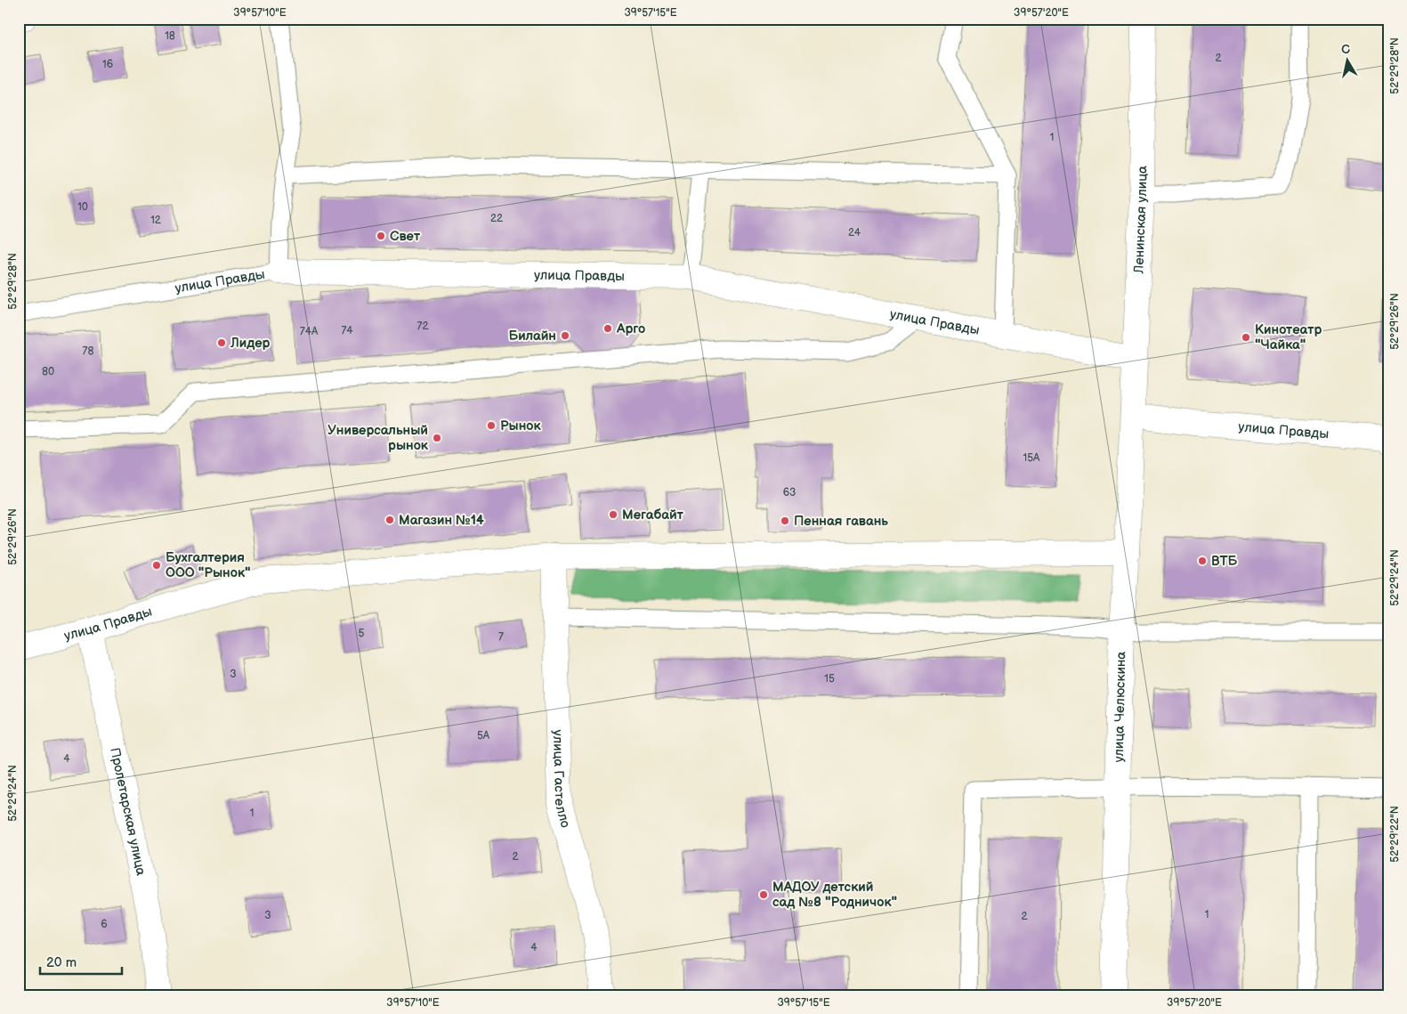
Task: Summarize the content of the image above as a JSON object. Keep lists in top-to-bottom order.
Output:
{
  "streets": {
    "street": [
      "Ленинская улица",
      "улица Правды",
      "улица Челюскина",
      "улица Гастелло",
      "Пролетарская улица"
    ]
  },
  "crossings": [
    ["Ленинская улица", "улица Правды"],
    ["Ленинская улица", "улица Челюскина"],
    ["улица Правды", "улица Челюскина"],
    ["улица Правды", "улица Гастелло"],
    ["улица Правды", "Пролетарская улица"]
  ],
  "places": [
    "Свет",
    "Арго",
    "Билайн",
    "Кинотеатр \"Чайка\"",
    "Лидер",
    "Рынок",
    "Универсальный рынок",
    "Мегабайт",
    "Магазин №14",
    "Пенная гавань",
    "ВТБ",
    "Бухгалтерия ООО \"Рынок\"",
    "МАДОУ детский сад №8 \"Родничок\""
  ],
  "house_numbers": [
    "18",
    "2",
    "16",
    "1",
    "10",
    "22",
    "12",
    "24",
    "72",
    "74",
    "74А",
    "78",
    "80",
    "15А",
    "63",
    "5",
    "7",
    "3",
    "15",
    "5А",
    "4",
    "1",
    "2",
    "1",
    "3",
    "2",
    "6",
    "4"
  ],
  "scale_bar": "20 m",
  "north": "top",
  "coordinates": [
    "39°57'10\"E",
    "39°57'15\"E",
    "39°57'20\"E",
    "52°29'28\"N",
    "52°29'26\"N",
    "52°29'24\"N",
    "52°29'22\"N"
  ]
}
